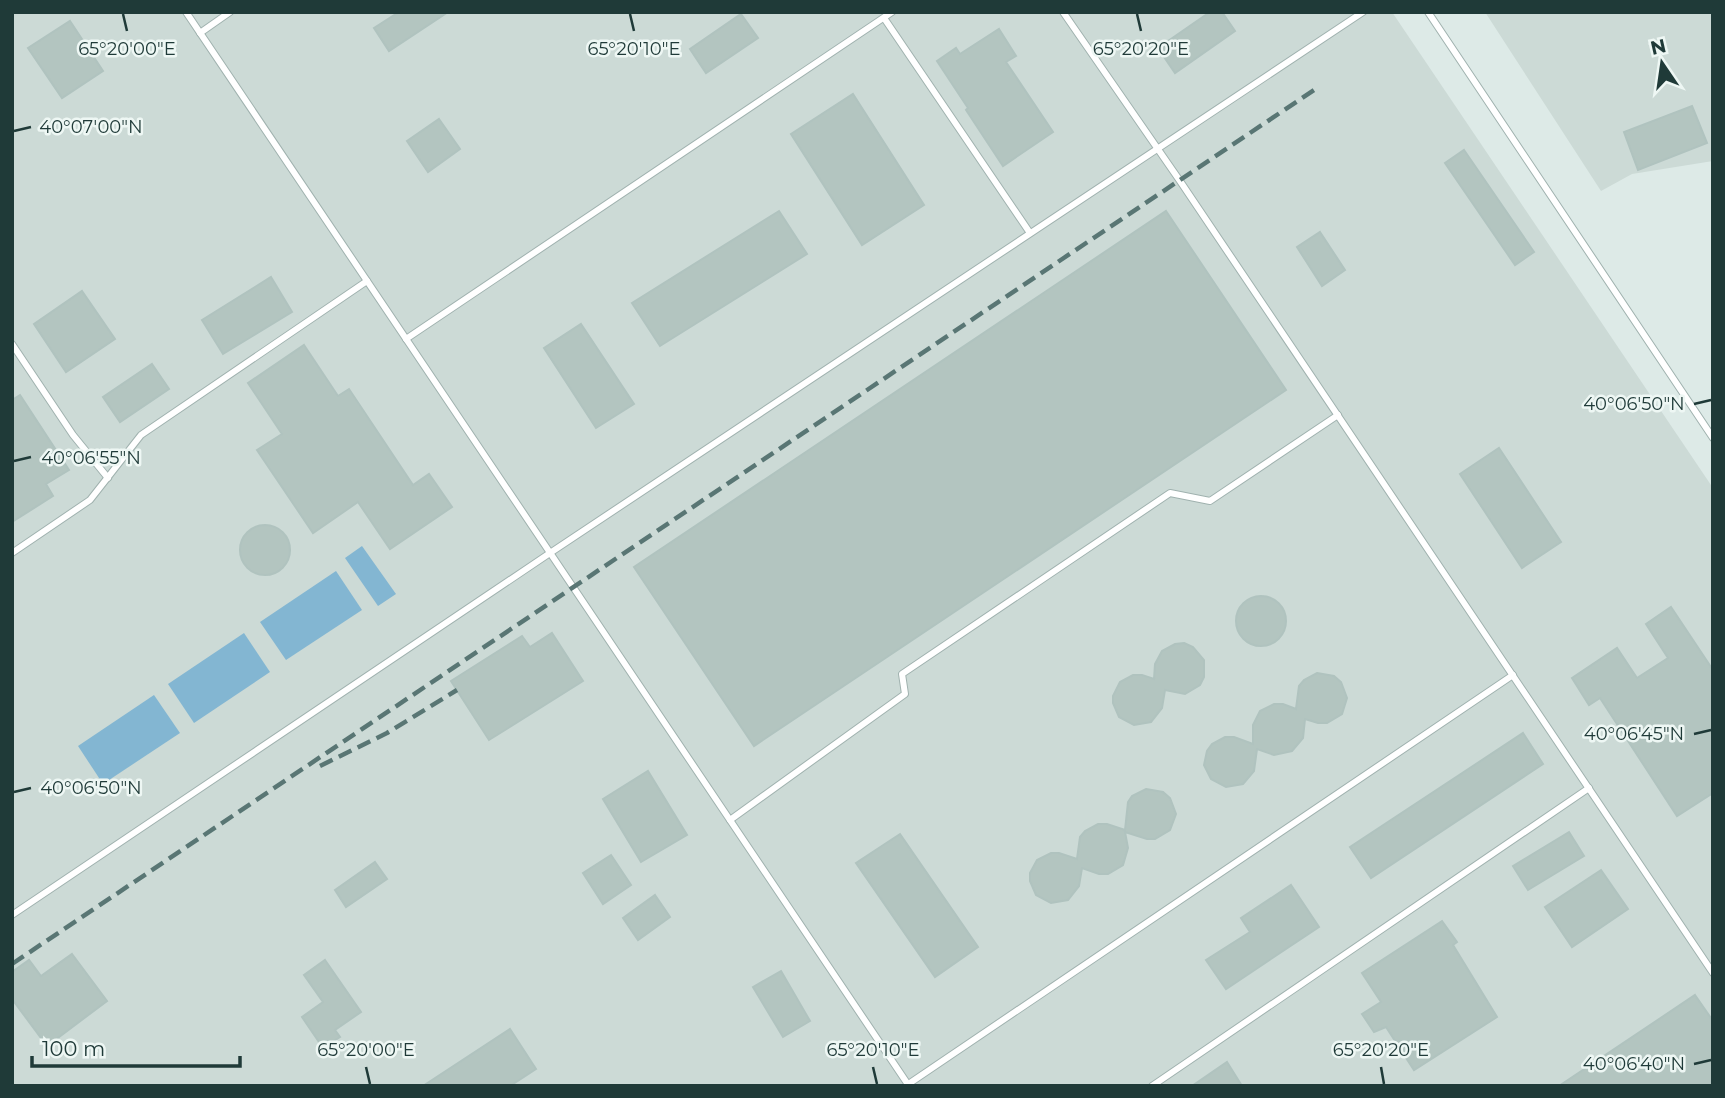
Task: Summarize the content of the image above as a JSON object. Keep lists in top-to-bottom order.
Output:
{
  "scale_bar": "100 m",
  "north": "top",
  "coordinates": [
    "65°20'00\"E",
    "65°20'10\"E",
    "65°20'20\"E",
    "40°07'00\"N",
    "40°06'50\"N",
    "40°06'55\"N",
    "40°06'45\"N",
    "40°06'40\"N"
  ]
}
